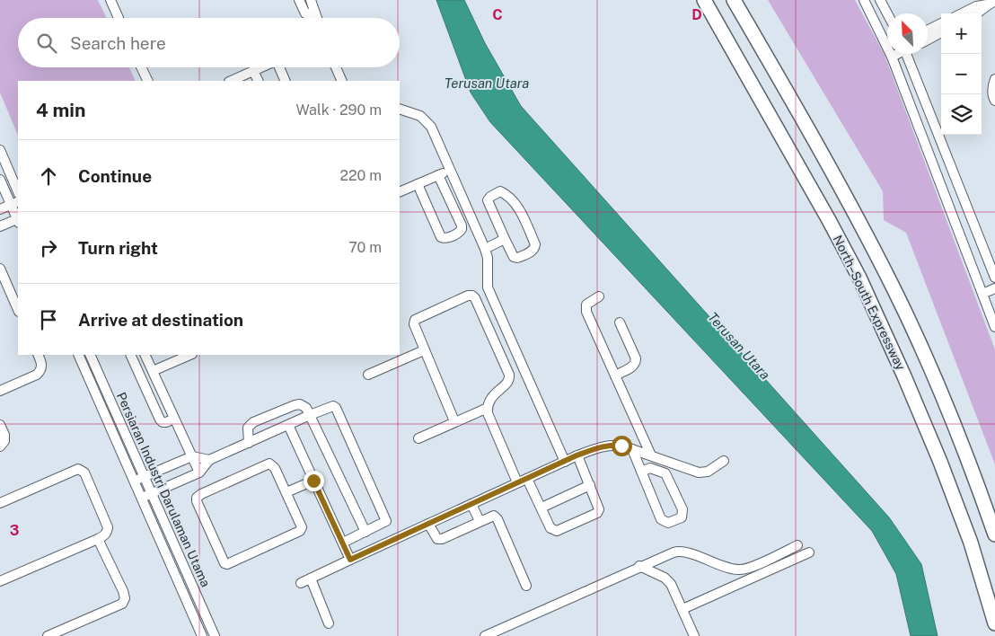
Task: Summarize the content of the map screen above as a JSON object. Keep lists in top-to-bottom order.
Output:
{
  "streets": {
    "highway": ["North–South Expressway"],
    "street": ["Persiaran Industri Darulaman Utama"]
  },
  "water": ["Terusan Utara"],
  "north": "top left",
  "page": {
    "map_buttons": ["+", "−"],
    "search": "Search here",
    "heading": ["4 min", "Walk · 290 m"],
    "list": [
      ["Continue", "220 m"],
      ["Turn right", "70 m"],
      "Arrive at destination"
    ]
  },
  "grid": {
    "columns": ["C", "D"],
    "rows": ["3"]
  }
}
